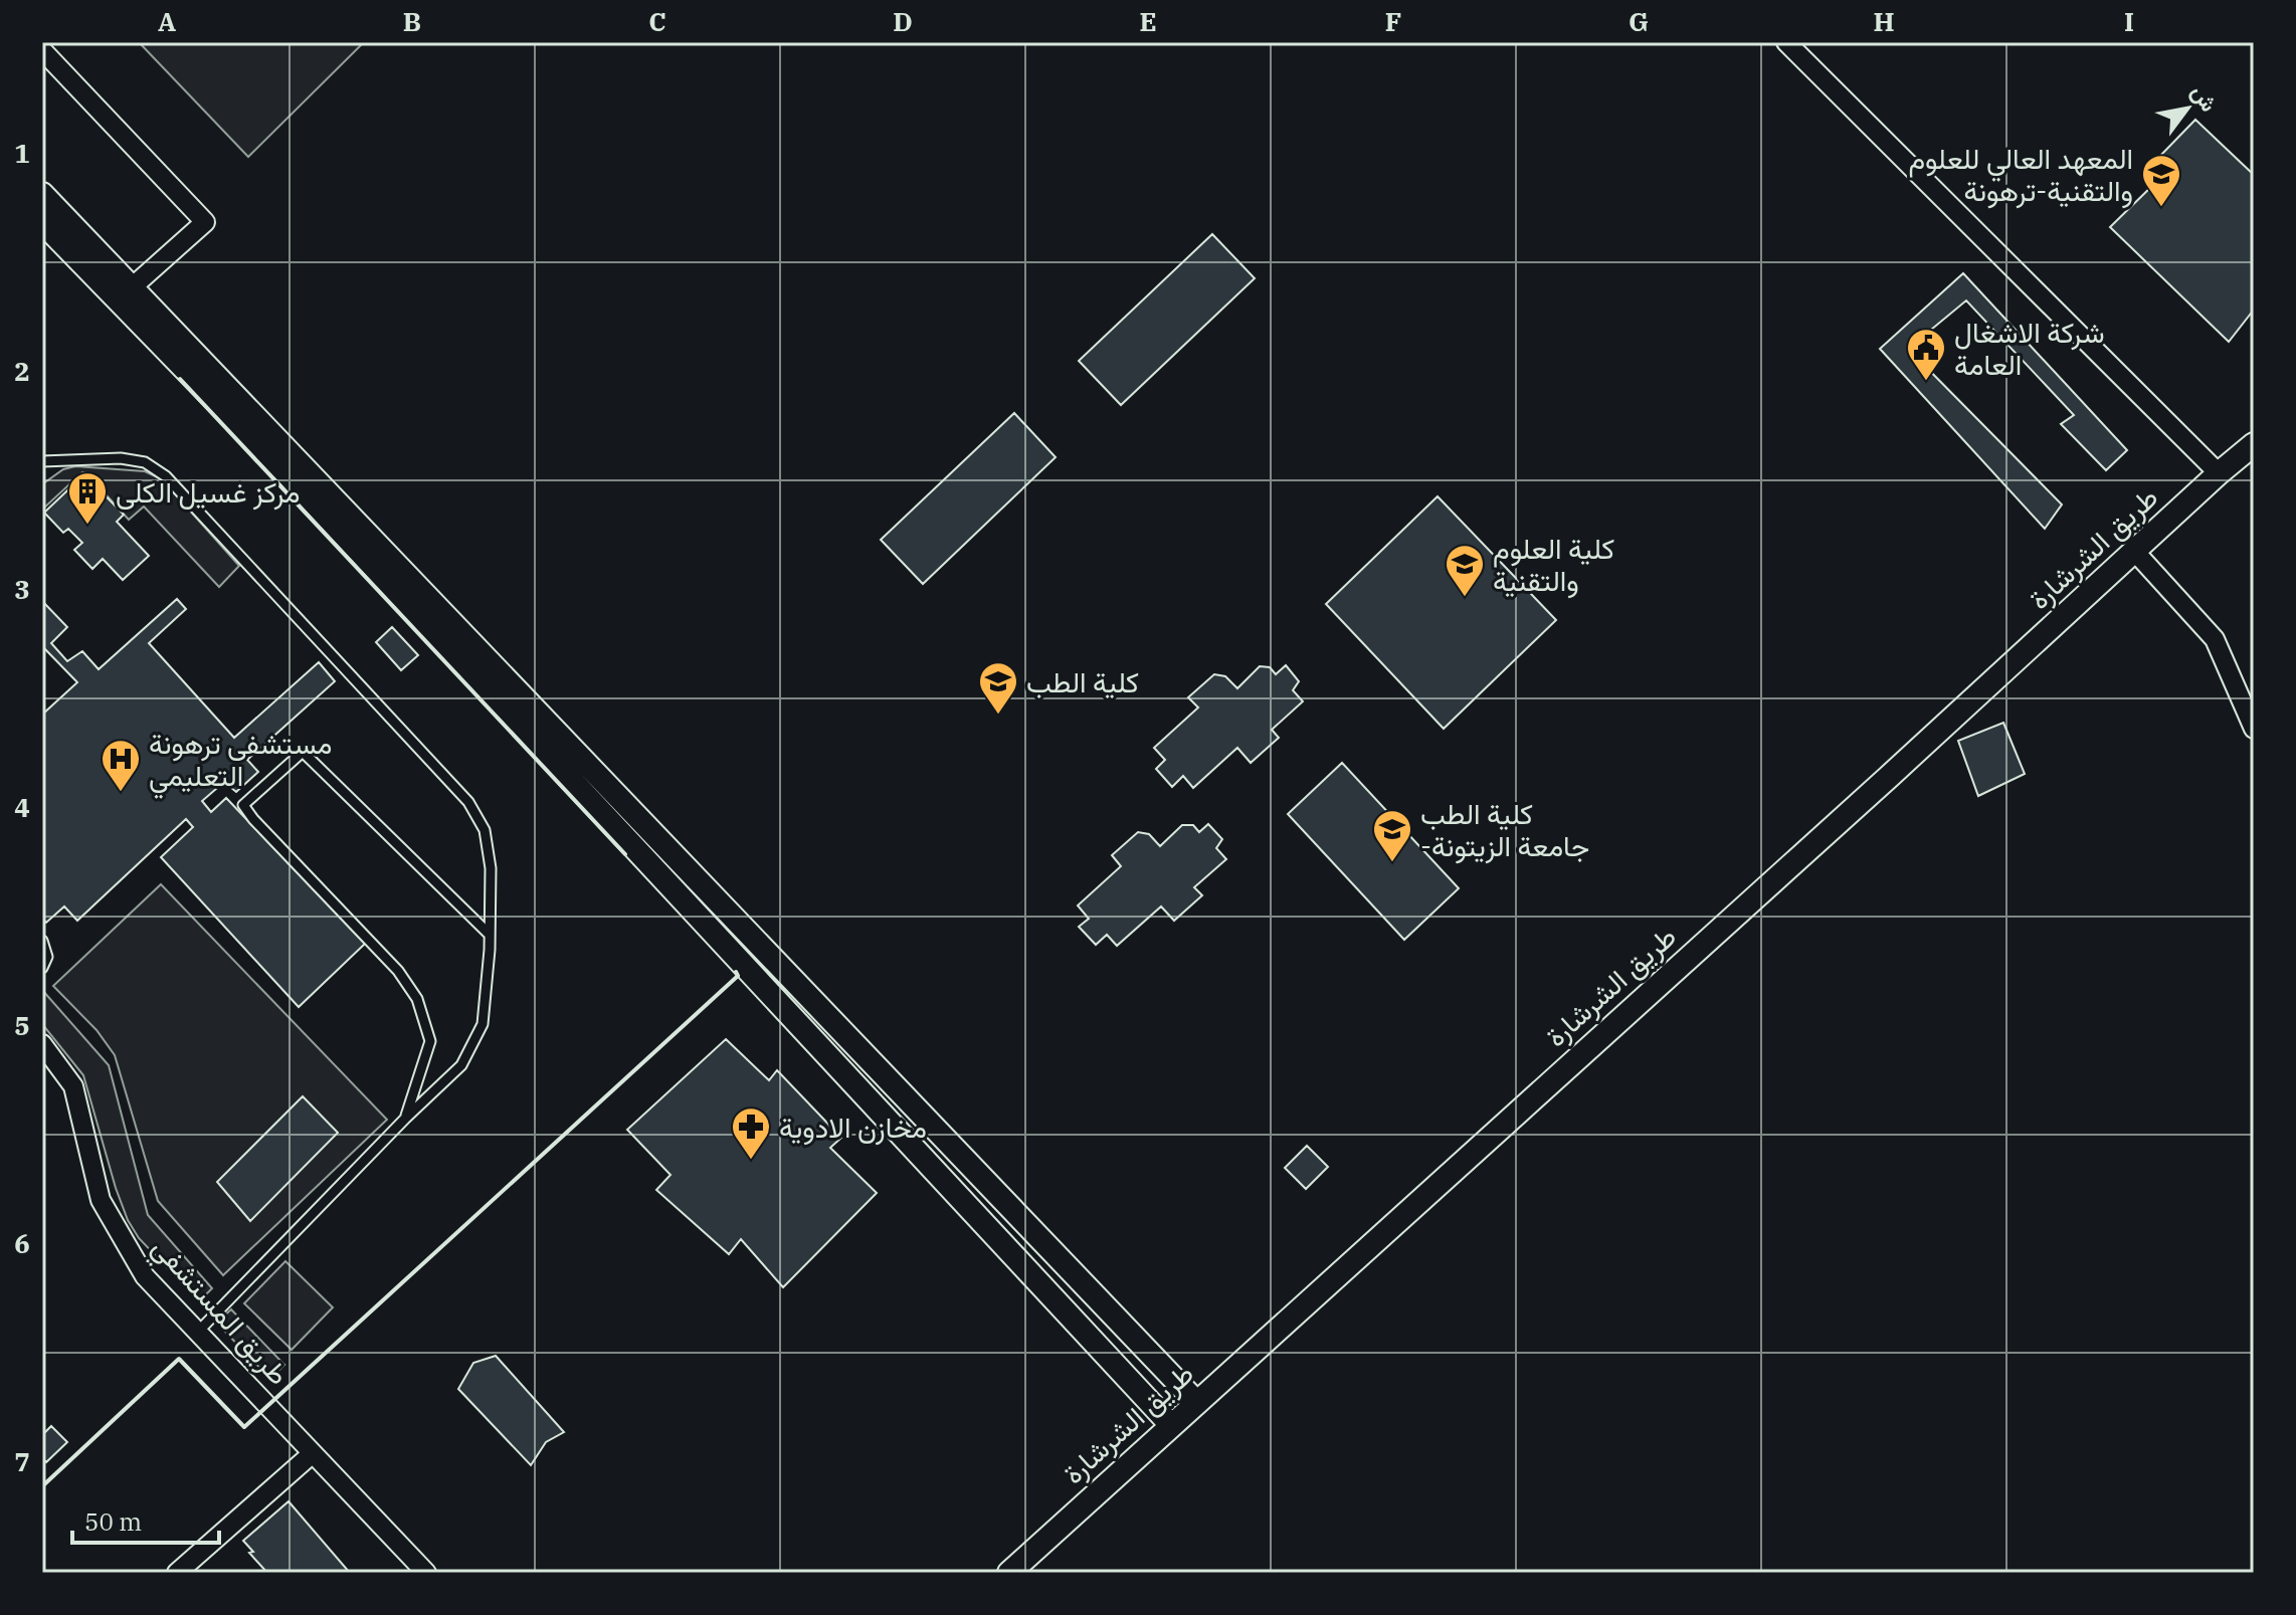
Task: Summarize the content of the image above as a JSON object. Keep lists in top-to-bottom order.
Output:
{
  "streets": {
    "street": ["طريق الشرشارة", "طريق المستشفي"]
  },
  "places": {
    "school or university": [
      "المعهد العالي للعلوم والتقنية-ترهونة",
      "كلية العلوم والتقنية",
      "كلية الطب",
      "كلية الطب -جامعة الزيتونة"
    ],
    "public building": ["شركة الاشغال العامة"],
    "building": ["مركز غسيل الكلى"],
    "hospital": ["مستشفى ترهونة التعليمي"],
    "pharmacy": ["مخازن الادوية"]
  },
  "scale_bar": "50 m",
  "north": "top right",
  "grid": {
    "columns": [
      "A",
      "B",
      "C",
      "D",
      "E",
      "F",
      "G",
      "H",
      "I"
    ],
    "rows": [
      "1",
      "2",
      "3",
      "4",
      "5",
      "6",
      "7"
    ]
  }
}
